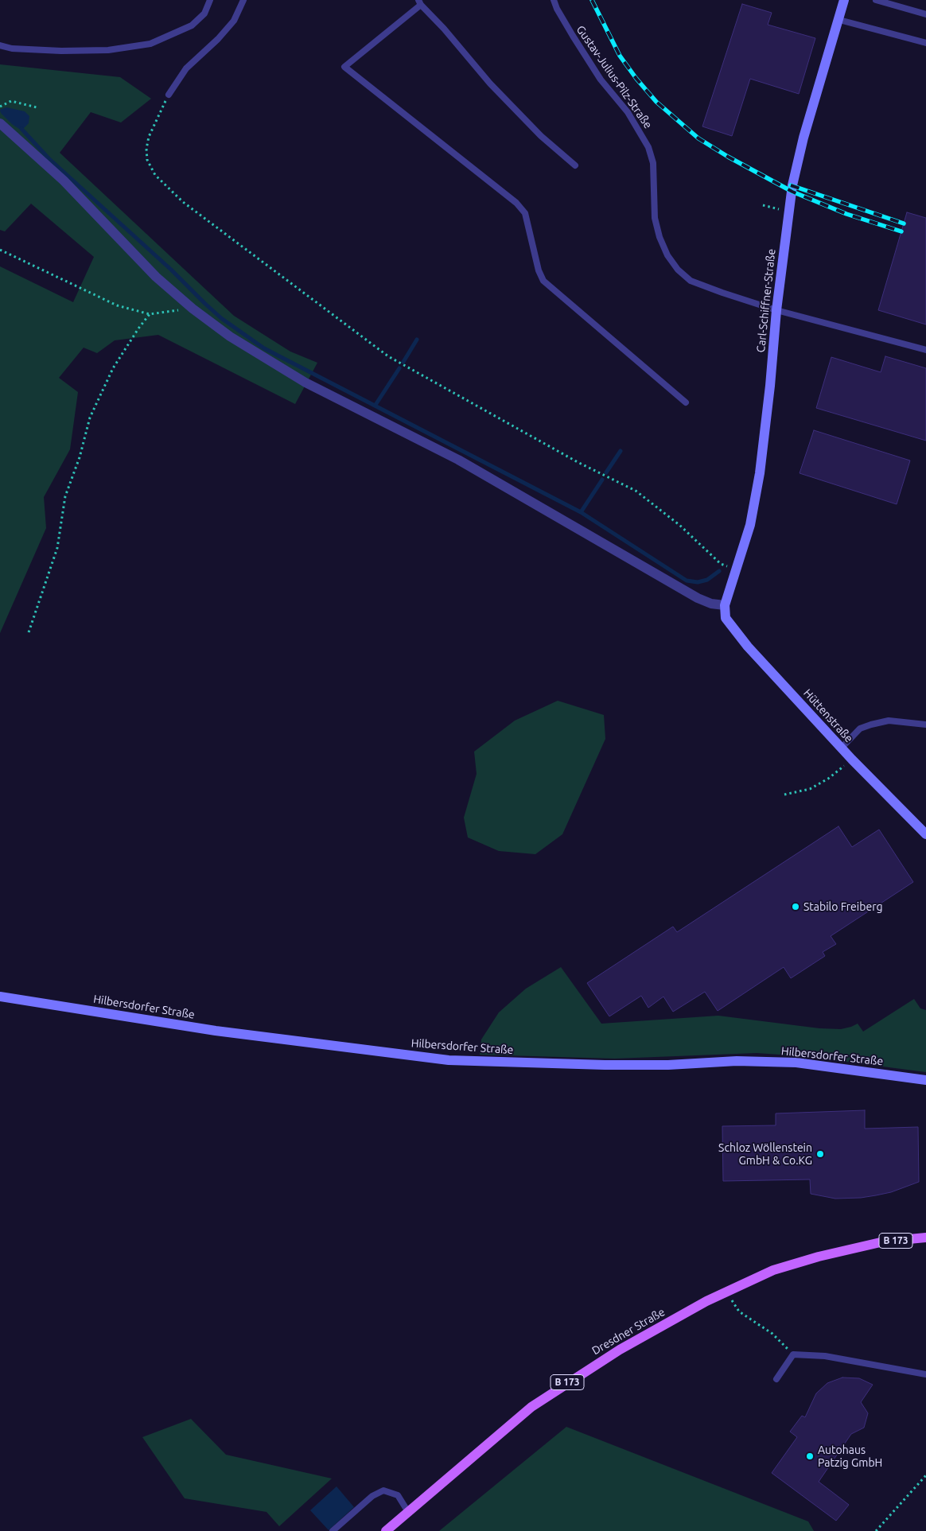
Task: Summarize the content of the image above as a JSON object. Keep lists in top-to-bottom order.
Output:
{
  "streets": {
    "main road": [
      "Carl-Schiffner-Straße",
      "Hüttenstraße",
      "Hilbersdorfer Straße",
      "B 173",
      "Dresdner Straße"
    ],
    "lane": ["Gustav-Julius-Pilz-Straße"]
  },
  "crossings": [
    ["Gustav-Julius-Pilz-Straße", "Carl-Schiffner-Straße"],
    ["Carl-Schiffner-Straße", "Hüttenstraße"]
  ],
  "places": ["Stabilo Freiberg", "Schloz Wöllenstein GmbH & Co.KG", "Autohaus Patzig GmbH"]
}
